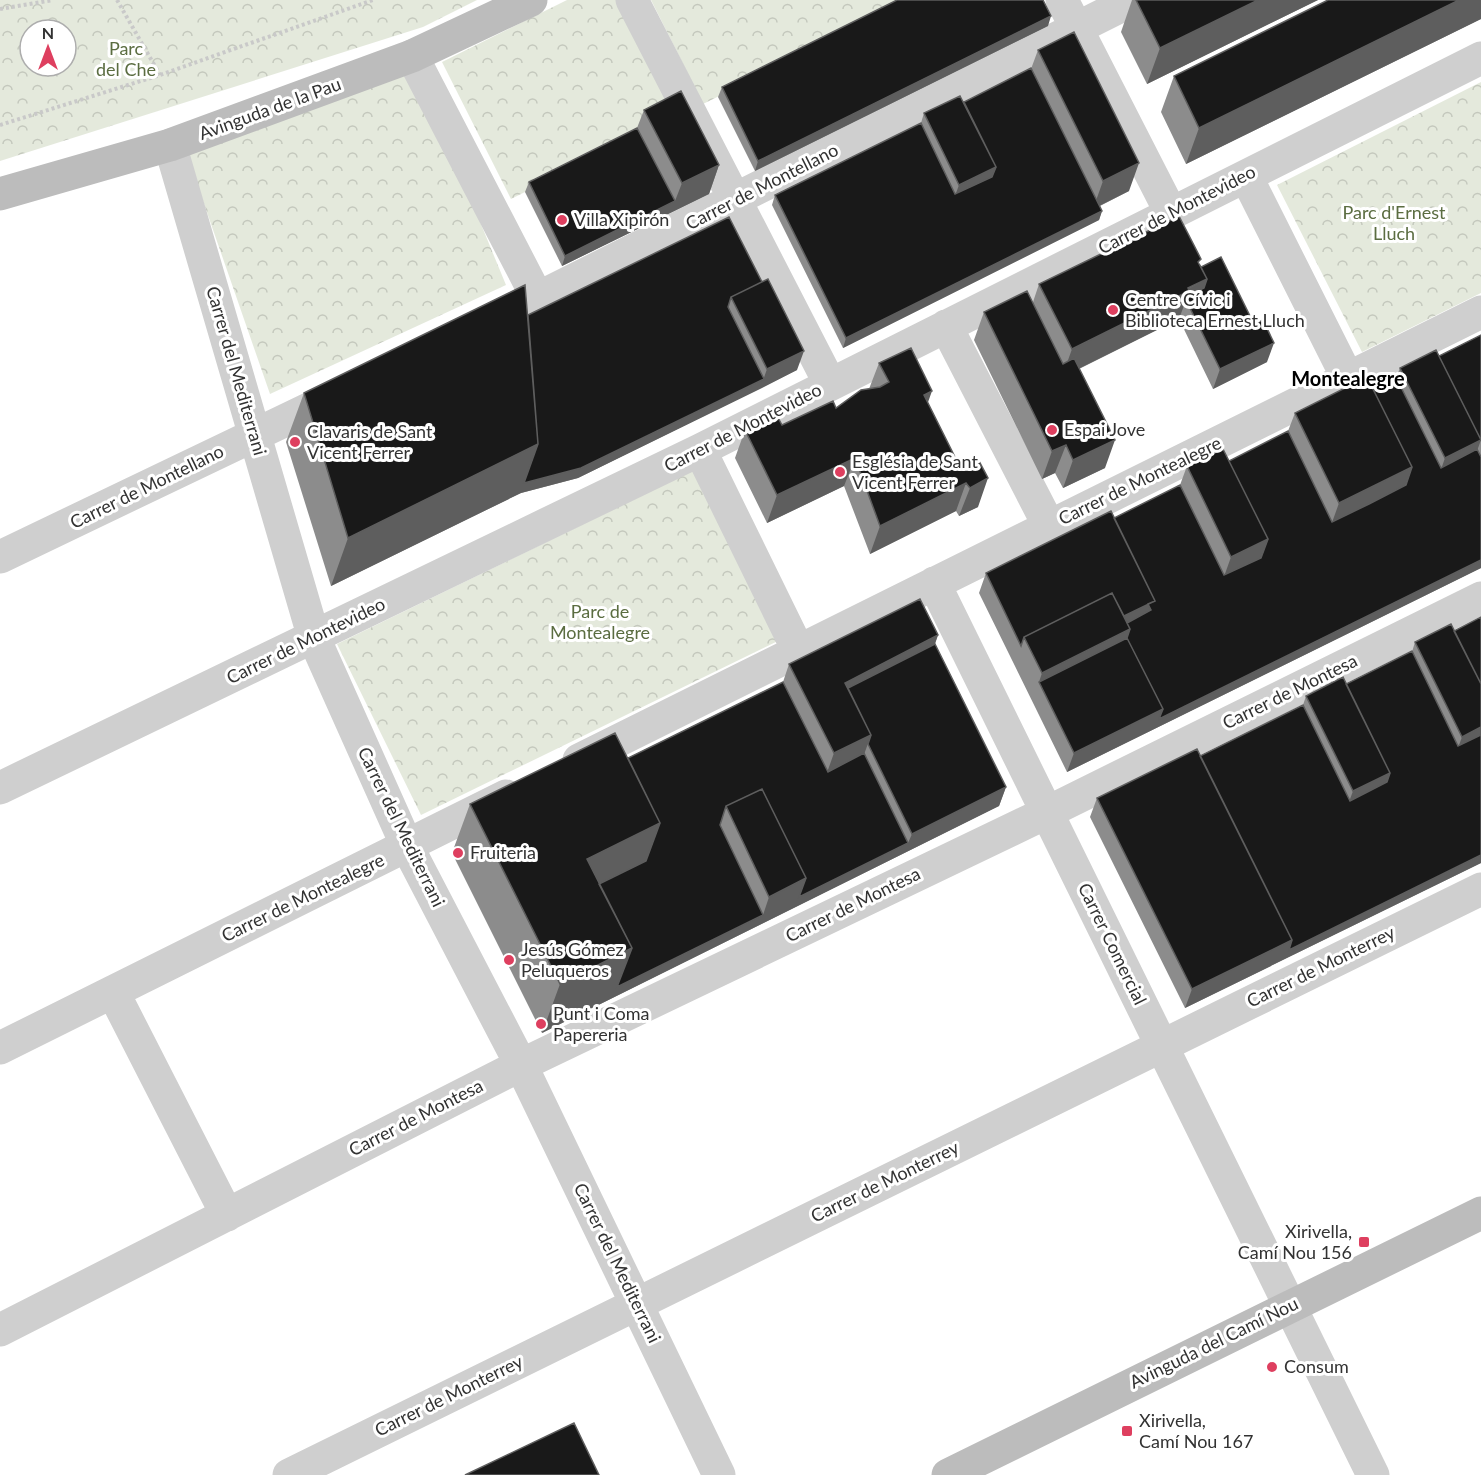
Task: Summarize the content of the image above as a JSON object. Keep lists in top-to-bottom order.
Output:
{
  "streets": {
    "street": [
      "Avinguda de la Pau",
      "Carrer de Montellano",
      "Carrer de Montevideo",
      "Carrer del Mediterrani",
      "Carrer de Montealegre",
      "Carrer de Montesa",
      "Carrer Comercial",
      "Carrer de Monterrey",
      "Avinguda del Camí Nou"
    ]
  },
  "crossings": [
    ["Avinguda de la Pau", "Carrer del Mediterrani"],
    ["Carrer de Montellano", "Carrer del Mediterrani"],
    ["Carrer de Montevideo", "Carrer del Mediterrani"],
    ["Carrer del Mediterrani", "Carrer de Montealegre"],
    ["Carrer del Mediterrani", "Carrer de Montesa"],
    ["Carrer del Mediterrani", "Carrer de Monterrey"],
    ["Carrer de Montealegre", "Carrer Comercial"],
    ["Carrer de Montesa", "Carrer Comercial"],
    ["Carrer Comercial", "Carrer de Monterrey"],
    ["Carrer Comercial", "Avinguda del Camí Nou"]
  ],
  "districts": ["Montealegre"],
  "parks": ["Parc del Che", "Parc d'Ernest Lluch", "Parc de Montealegre"],
  "places": {
    "other": [
      "Villa Xipirón",
      "Centre Cívic i Biblioteca Ernest Lluch",
      "Espai Jove",
      "Clavaris de Sant Vicent Ferrer",
      "Església de Sant Vicent Ferrer",
      "Fruiteria",
      "Jesús Gómez Peluqueros",
      "Punt i Coma Papereria",
      "Consum"
    ],
    "transit": ["Xirivella, Camí Nou 156", "Xirivella, Camí Nou 167"]
  },
  "north": "top"
}
